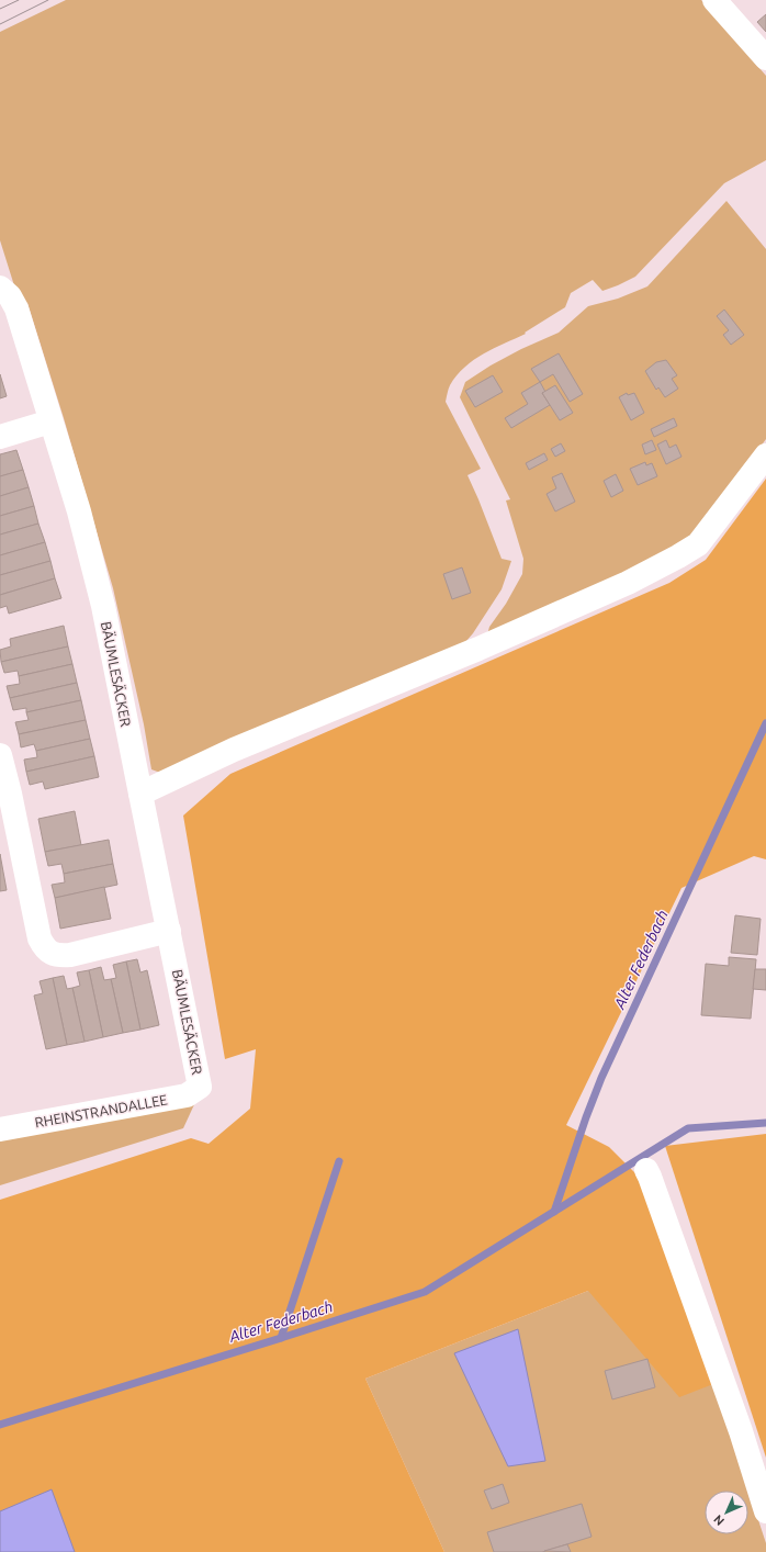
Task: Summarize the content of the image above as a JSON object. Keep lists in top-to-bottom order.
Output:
{
  "streets": {
    "street": ["BÄUMLESÄCKER", "RHEINSTRANDALLEE"]
  },
  "crossings": [
    ["BÄUMLESÄCKER", "RHEINSTRANDALLEE"]
  ],
  "water": ["Alter Federbach"],
  "north": "bottom left"
}
